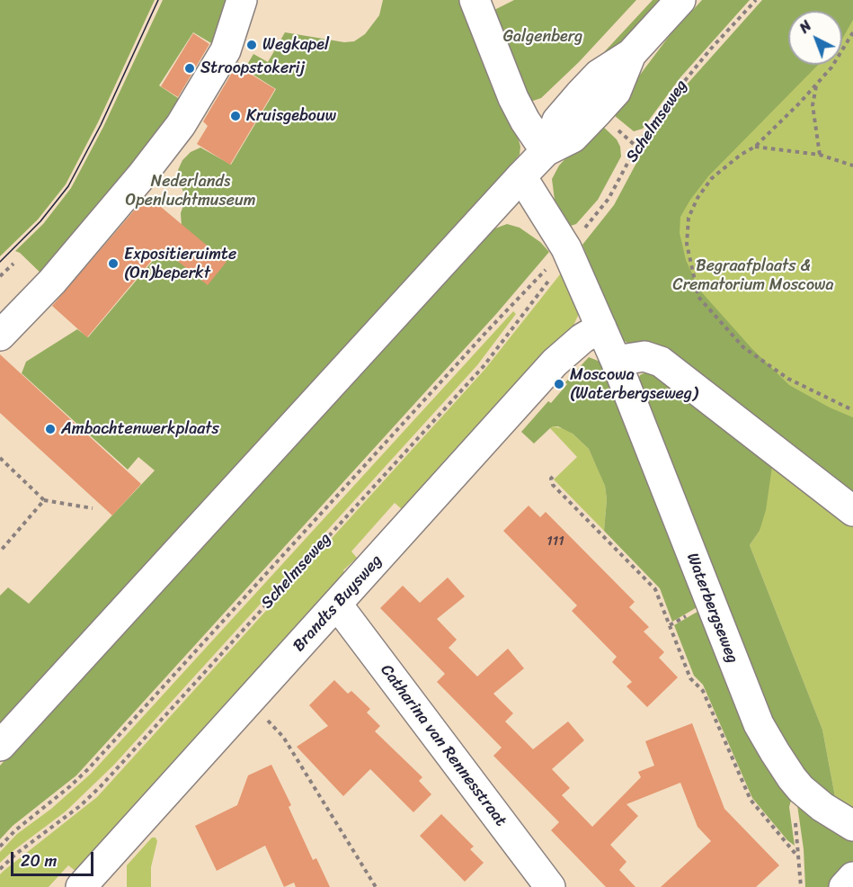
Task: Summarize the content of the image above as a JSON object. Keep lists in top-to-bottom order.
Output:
{
  "streets": {
    "street": ["Brandts Buysweg", "Waterbergseweg", "Catharina van Rennesstraat"],
    "path": ["Schelmseweg"]
  },
  "crossings": [
    ["Schelmseweg", "Waterbergseweg"],
    ["Brandts Buysweg", "Waterbergseweg"],
    ["Brandts Buysweg", "Catharina van Rennesstraat"]
  ],
  "parks": ["Galgenberg", "Nederlands Openluchtmuseum", "Begraafplaats & Crematorium Moscowa"],
  "places": [
    "Wegkapel",
    "Stroopstokerij",
    "Kruisgebouw",
    "Expositieruimte (On)beperkt",
    "Moscowa (Waterbergseweg)",
    "Ambachtenwerkplaats"
  ],
  "house_numbers": ["111"],
  "scale_bar": "20 m",
  "north": "top left"
}
